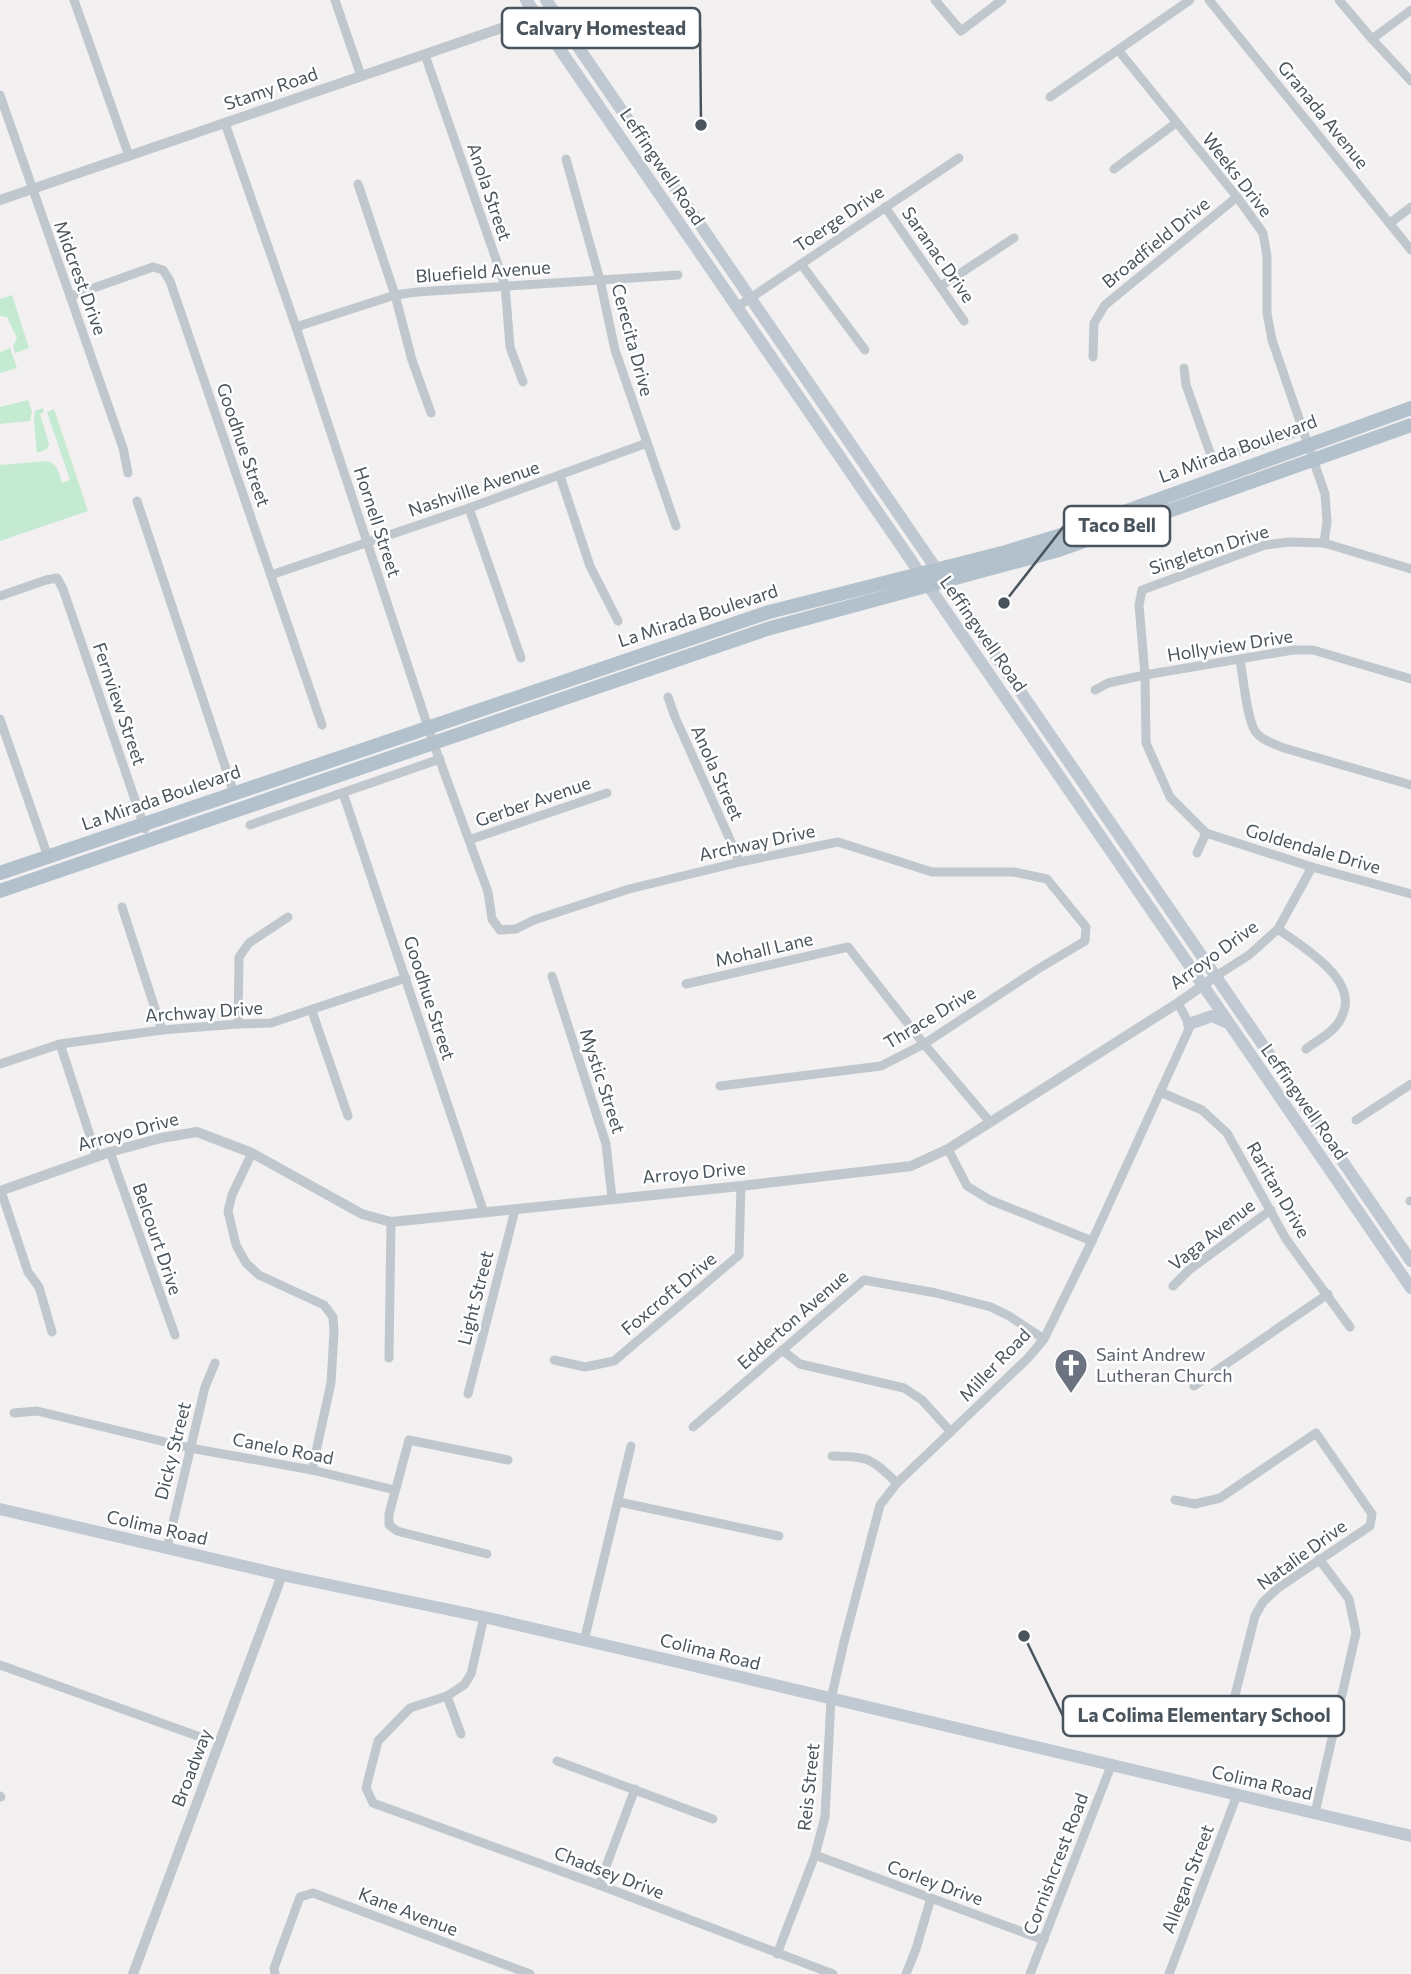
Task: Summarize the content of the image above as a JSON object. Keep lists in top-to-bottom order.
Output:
{
  "streets": {
    "main road": ["Leffingwell Road", "La Mirada Boulevard", "Colima Road"],
    "street": [
      "Stamy Road",
      "Granada Avenue",
      "Weeks Drive",
      "Anola Street",
      "Toerge Drive",
      "Broadfield Drive",
      "Saranac Drive",
      "Bluefield Avenue",
      "Midcrest Drive",
      "Cerecita Drive",
      "Goodhue Street",
      "Nashville Avenue",
      "Hornell Street",
      "Singleton Drive",
      "Hollyview Drive",
      "Fernview Street",
      "Gerber Avenue",
      "Archway Drive",
      "Goldendale Drive",
      "Mohall Lane",
      "Arroyo Drive",
      "Thrace Drive",
      "Mystic Street",
      "Raritan Drive",
      "Vaga Avenue",
      "Belcourt Drive",
      "Foxcroft Drive",
      "Light Street",
      "Edderton Avenue",
      "Miller Road",
      "Canelo Road",
      "Dicky Street",
      "Natalie Drive",
      "Broadway",
      "Reis Street",
      "Cornishcrest Road",
      "Chadsey Drive",
      "Allegan Street",
      "Corley Drive",
      "Kane Avenue"
    ]
  },
  "crossings": [
    ["Stamy Road", "Leffingwell Road"],
    ["Stamy Road", "Anola Street"],
    ["Stamy Road", "Midcrest Drive"],
    ["Stamy Road", "Hornell Street"],
    ["Leffingwell Road", "Toerge Drive"],
    ["Leffingwell Road", "La Mirada Boulevard"],
    ["Leffingwell Road", "Arroyo Drive"],
    ["Weeks Drive", "Broadfield Drive"],
    ["Weeks Drive", "La Mirada Boulevard"],
    ["Weeks Drive", "Singleton Drive"],
    ["Anola Street", "Bluefield Avenue"],
    ["Anola Street", "Archway Drive"],
    ["Toerge Drive", "Saranac Drive"],
    ["Bluefield Avenue", "Cerecita Drive"],
    ["Bluefield Avenue", "Hornell Street"],
    ["Midcrest Drive", "Goodhue Street"],
    ["Cerecita Drive", "Nashville Avenue"],
    ["Goodhue Street", "Nashville Avenue"],
    ["Goodhue Street", "Archway Drive"],
    ["Goodhue Street", "Arroyo Drive"],
    ["La Mirada Boulevard", "Hornell Street"],
    ["La Mirada Boulevard", "Fernview Street"],
    ["Nashville Avenue", "Hornell Street"],
    ["Hornell Street", "Gerber Avenue"],
    ["Hornell Street", "Archway Drive"],
    ["Singleton Drive", "Hollyview Drive"],
    ["Singleton Drive", "Goldendale Drive"],
    ["Hollyview Drive", "Goldendale Drive"],
    ["Archway Drive", "Thrace Drive"],
    ["Goldendale Drive", "Arroyo Drive"],
    ["Mohall Lane", "Thrace Drive"],
    ["Arroyo Drive", "Mystic Street"],
    ["Arroyo Drive", "Belcourt Drive"],
    ["Arroyo Drive", "Foxcroft Drive"],
    ["Arroyo Drive", "Light Street"],
    ["Raritan Drive", "Vaga Avenue"],
    ["Raritan Drive", "Miller Road"],
    ["Edderton Avenue", "Miller Road"],
    ["Miller Road", "Colima Road"],
    ["Miller Road", "Reis Street"],
    ["Canelo Road", "Dicky Street"],
    ["Dicky Street", "Colima Road"],
    ["Colima Road", "Broadway"],
    ["Colima Road", "Reis Street"],
    ["Colima Road", "Cornishcrest Road"],
    ["Colima Road", "Allegan Street"],
    ["Reis Street", "Chadsey Drive"],
    ["Reis Street", "Corley Drive"],
    ["Cornishcrest Road", "Corley Drive"]
  ],
  "places": {
    "other": ["Calvary Homestead", "Taco Bell", "La Colima Elementary School"],
    "church": ["Saint Andrew Lutheran Church"]
  }
}
